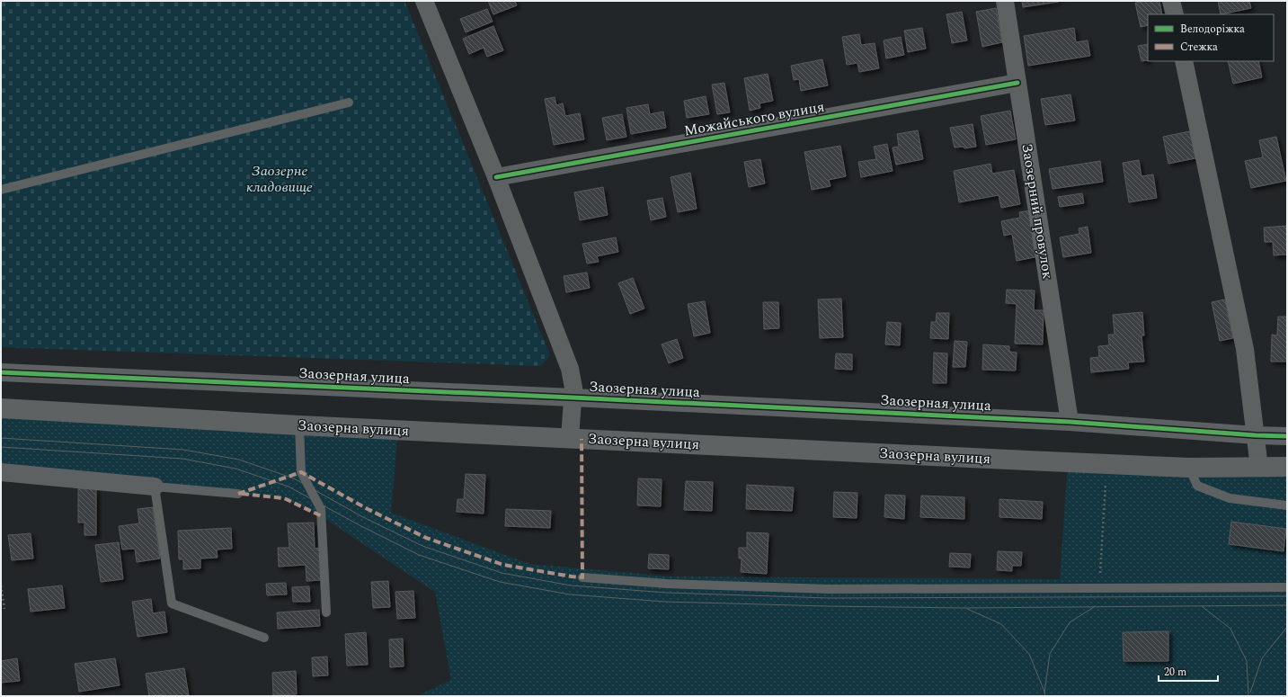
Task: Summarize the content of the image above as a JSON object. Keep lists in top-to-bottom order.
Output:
{
  "streets": {
    "main road": ["Заозерна вулиця"],
    "street": ["Можайського вулиця", "Заозерний провулок", "Заозерная улица"]
  },
  "crossings": [
    ["Можайського вулиця", "Заозерний провулок"],
    ["Заозерний провулок", "Заозерная улица"]
  ],
  "parks": ["Заозерне кладовище"],
  "legend": ["Велодоріжка", "Стежка"],
  "scale_bar": "20 m"
}
